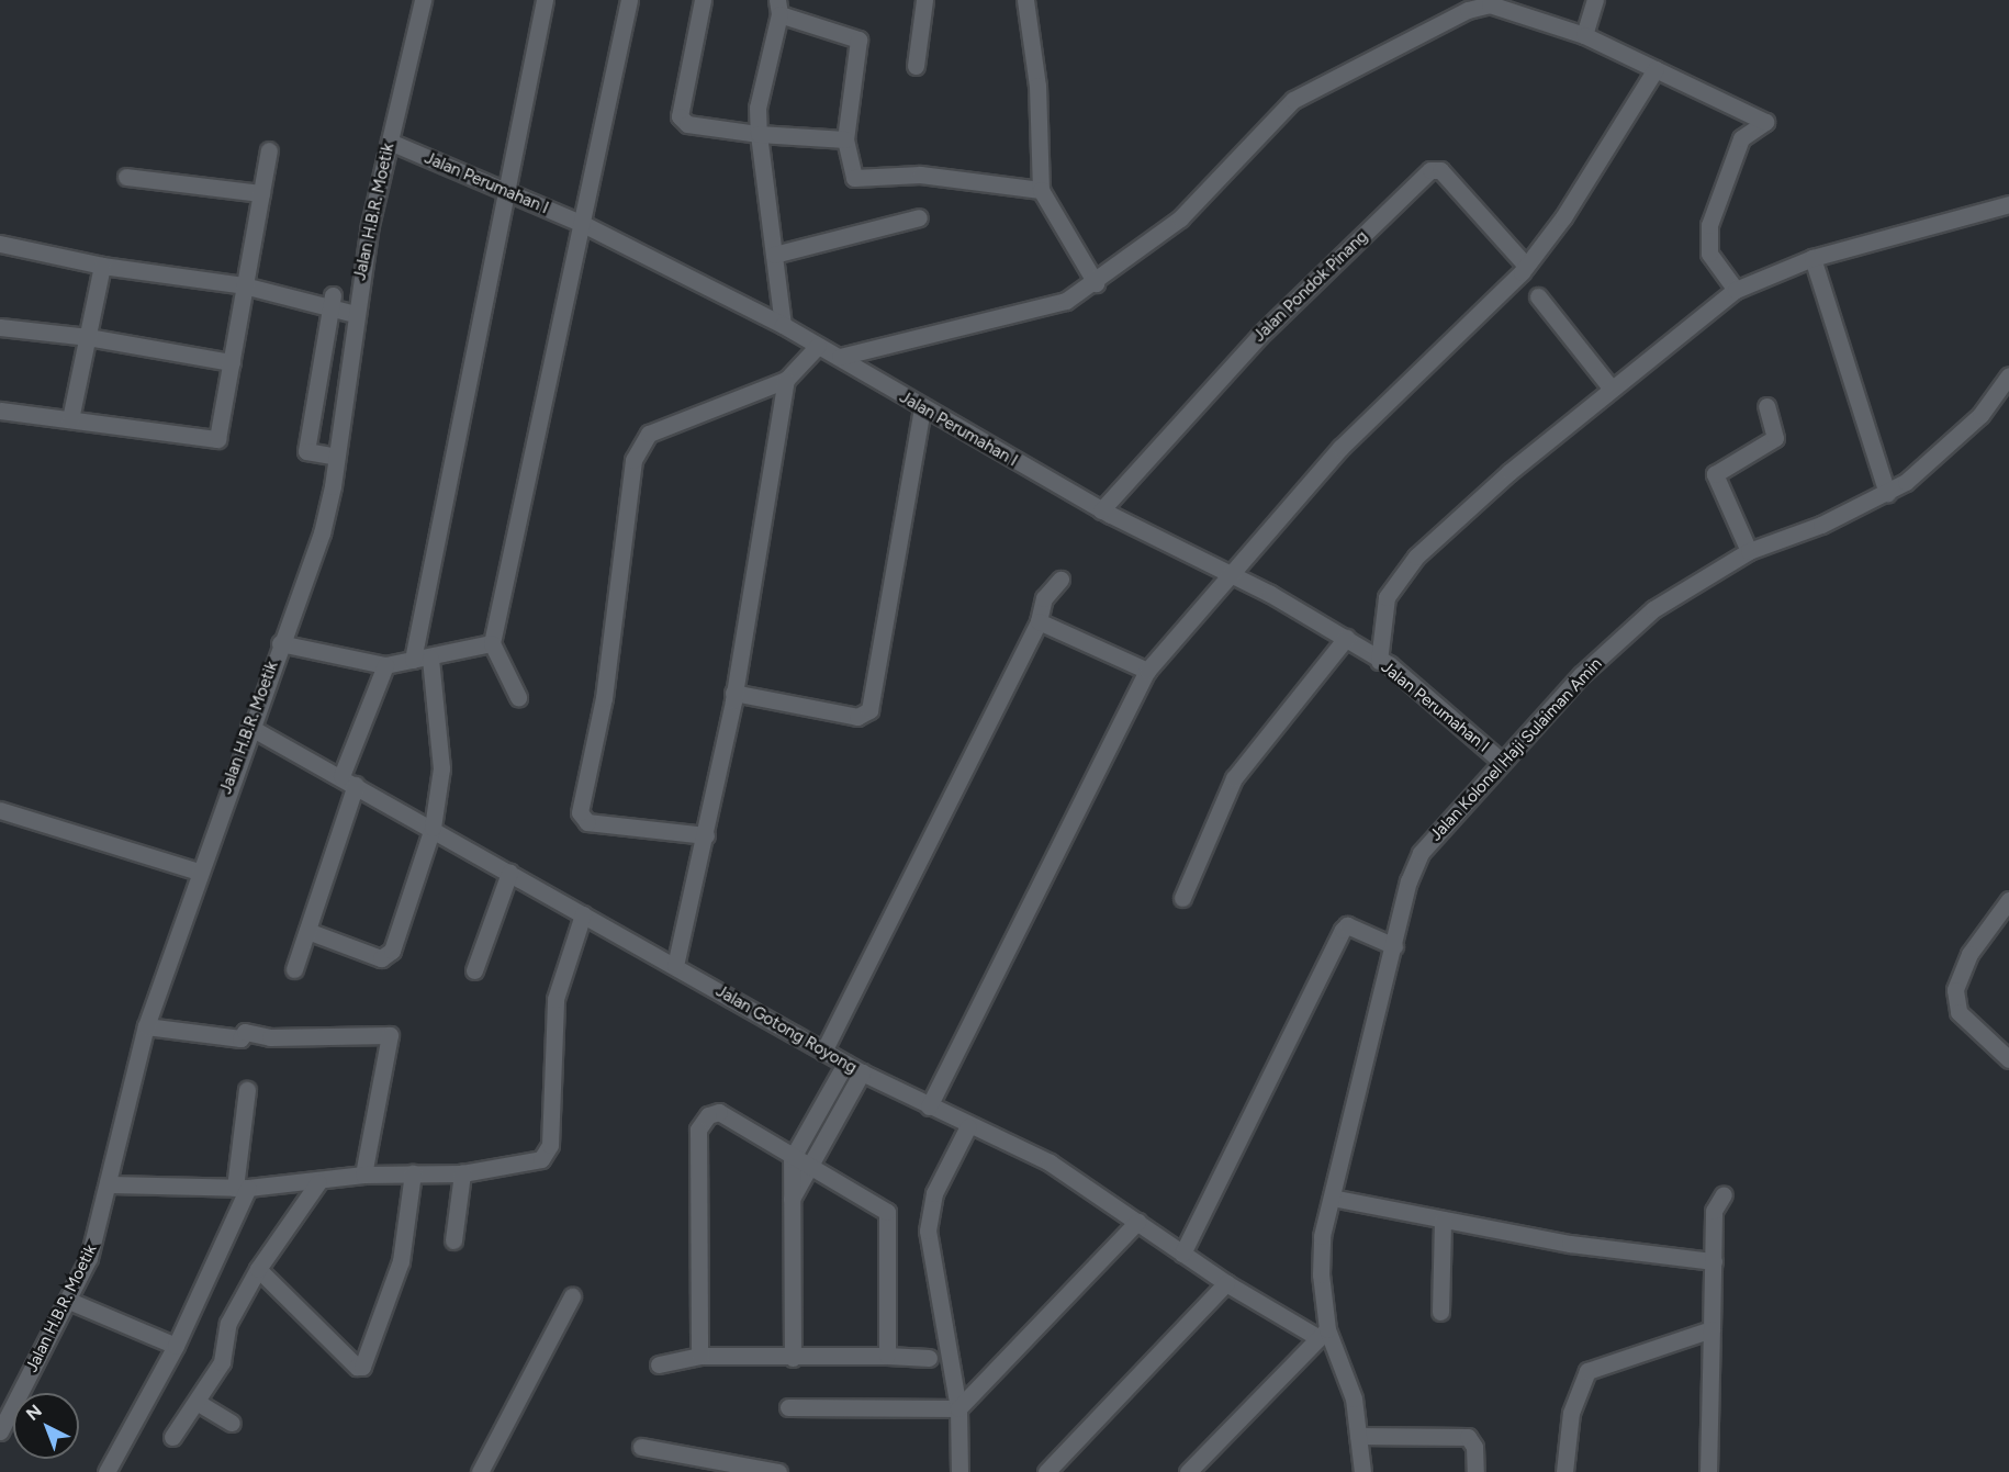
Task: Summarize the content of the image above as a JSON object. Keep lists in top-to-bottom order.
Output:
{
  "streets": {
    "street": [
      "Jalan Perumahan I",
      "Jalan H.B.R. Moetik",
      "Jalan Pondok Pinang",
      "Jalan Kolonel Haji Sulaiman Amin",
      "Jalan Gotong Royong"
    ]
  },
  "crossings": [
    ["Jalan Perumahan I", "Jalan H.B.R. Moetik"],
    ["Jalan Perumahan I", "Jalan Pondok Pinang"],
    ["Jalan Perumahan I", "Jalan Kolonel Haji Sulaiman Amin"],
    ["Jalan H.B.R. Moetik", "Jalan Gotong Royong"],
    ["Jalan Kolonel Haji Sulaiman Amin", "Jalan Gotong Royong"]
  ],
  "north": "top left"
}
